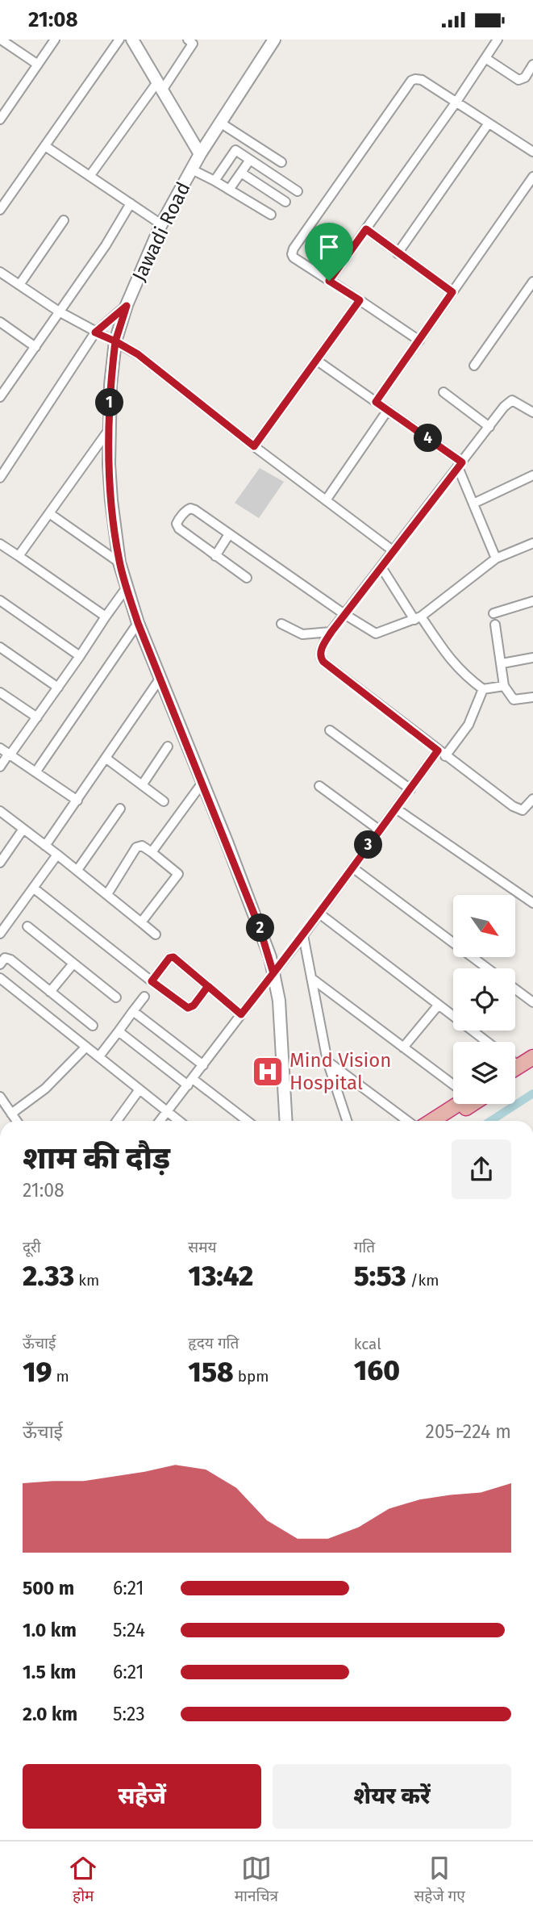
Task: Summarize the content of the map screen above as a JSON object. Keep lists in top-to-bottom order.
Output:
{
  "streets": {
    "street": ["Jawadi Road"]
  },
  "places": {
    "hospital": ["Mind Vision Hospital"]
  },
  "north": "bottom right",
  "page": {
    "status": "21:08",
    "pins": [
      "1",
      "4",
      "3",
      "2"
    ],
    "heading": ["शाम की दौड़", "21:08"],
    "stats": [
      ["दूरी", "2.33 km"],
      ["समय", "13:42"],
      ["गति", "5:53 /km"],
      ["ऊँचाई", "19 m"],
      ["हृदय गति", "158 bpm"],
      ["kcal", "160"]
    ],
    "chart": ["ऊँचाई", "205–224 m"],
    "list": [
      {
        "name": "500 m",
        "note": "6:21"
      },
      {
        "name": "1.0 km",
        "note": "5:24"
      },
      {
        "name": "1.5 km",
        "note": "6:21"
      },
      {
        "name": "2.0 km",
        "note": "5:23"
      }
    ],
    "buttons": ["सहेजें", "शेयर करें"],
    "tabs": ["होम", "मानचित्र", "सहेजे गए"]
  }
}
